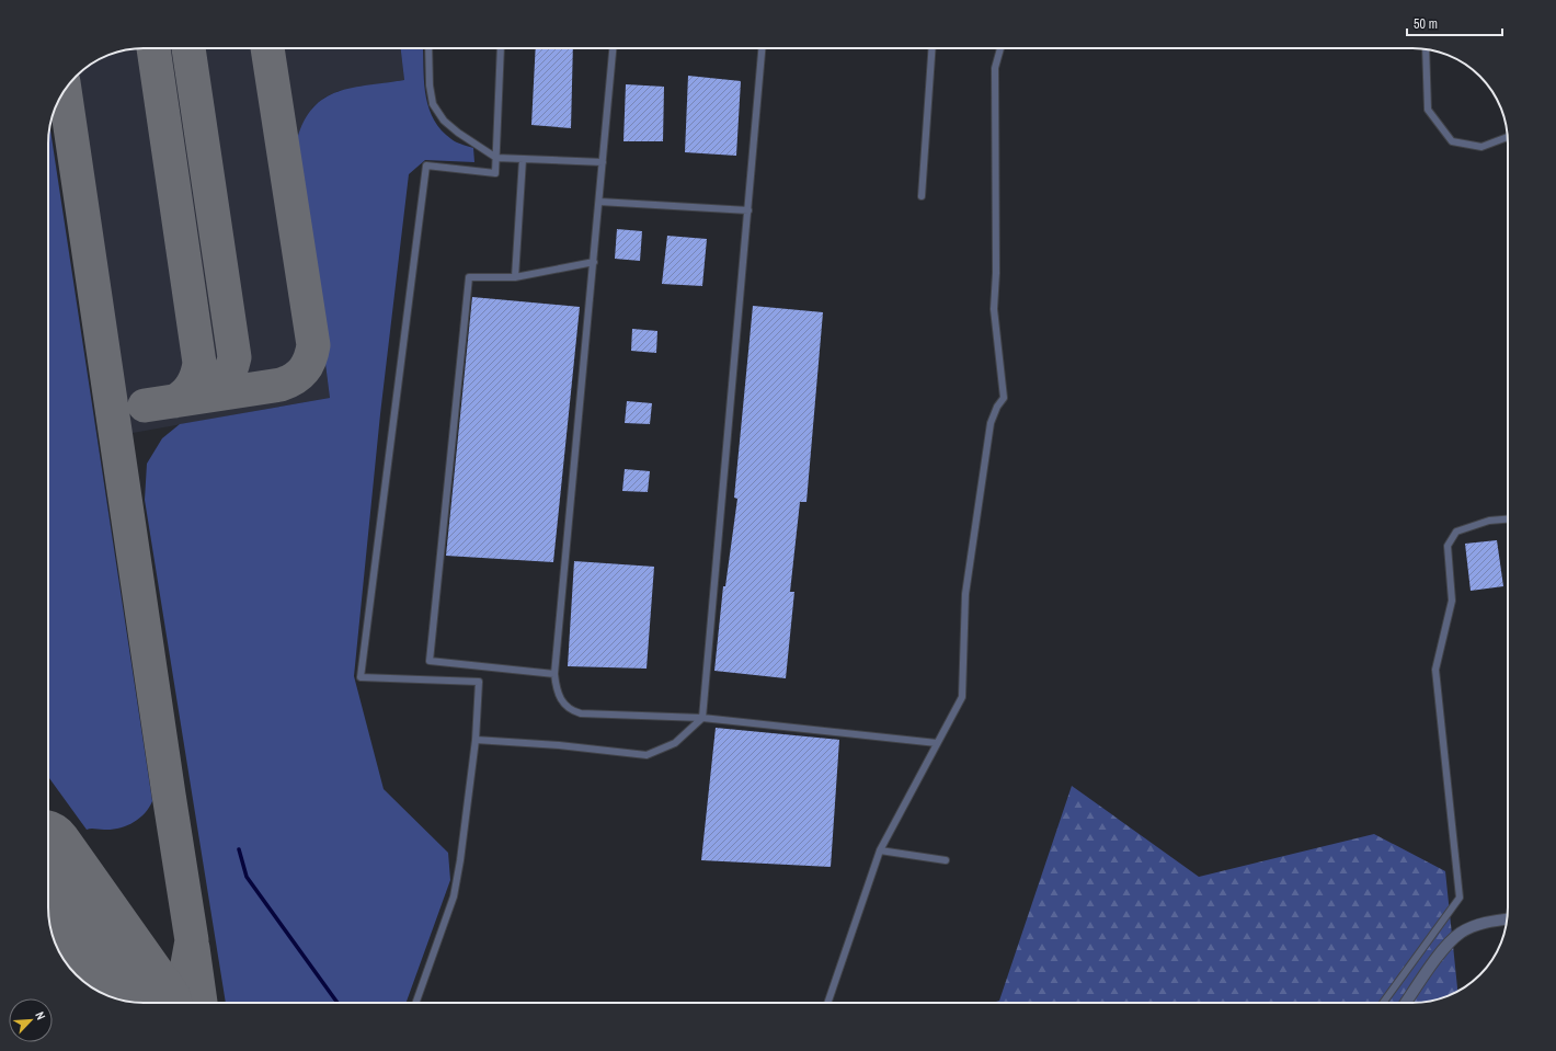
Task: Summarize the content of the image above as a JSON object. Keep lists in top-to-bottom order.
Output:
{
  "scale_bar": "50 m",
  "north": "top right"
}
